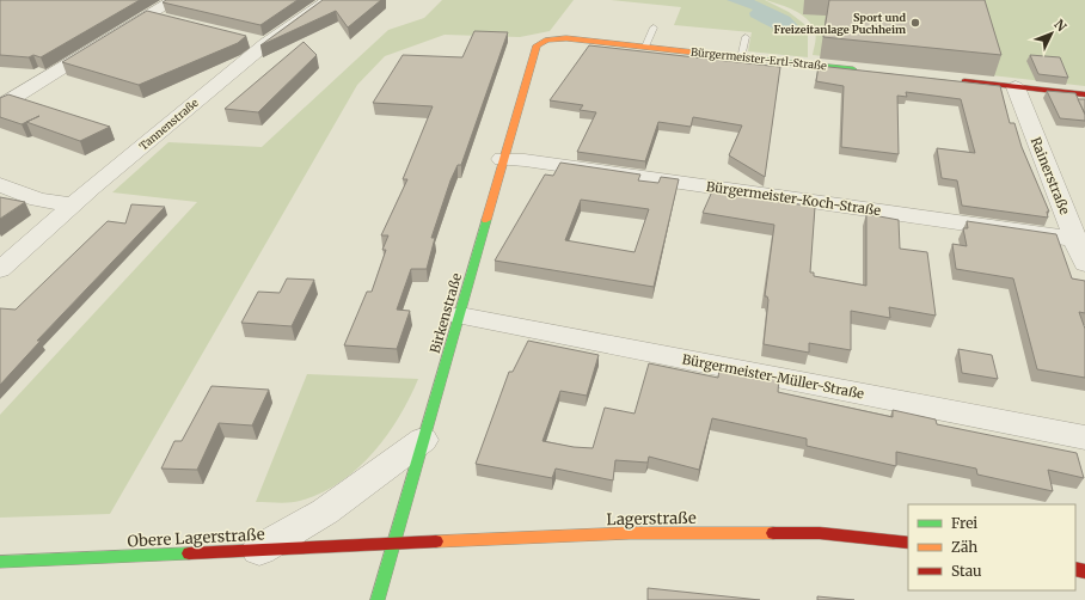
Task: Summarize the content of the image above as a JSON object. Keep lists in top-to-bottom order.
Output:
{
  "streets": {
    "street": [
      "Bürgermeister-Ertl-Straße",
      "Tannenstraße",
      "Rainerstraße",
      "Bürgermeister-Koch-Straße",
      "Birkenstraße",
      "Bürgermeister-Müller-Straße",
      "Lagerstraße",
      "Obere Lagerstraße"
    ]
  },
  "crossings": [
    ["Bürgermeister-Ertl-Straße", "Birkenstraße"],
    ["Rainerstraße", "Bürgermeister-Koch-Straße"],
    ["Bürgermeister-Koch-Straße", "Birkenstraße"],
    ["Birkenstraße", "Bürgermeister-Müller-Straße"],
    ["Birkenstraße", "Lagerstraße"],
    ["Birkenstraße", "Obere Lagerstraße"],
    ["Lagerstraße", "Obere Lagerstraße"]
  ],
  "places": ["Sport und Freizeitanlage Puchheim"],
  "legend": ["Frei", "Zäh", "Stau"],
  "north": "top right"
}
